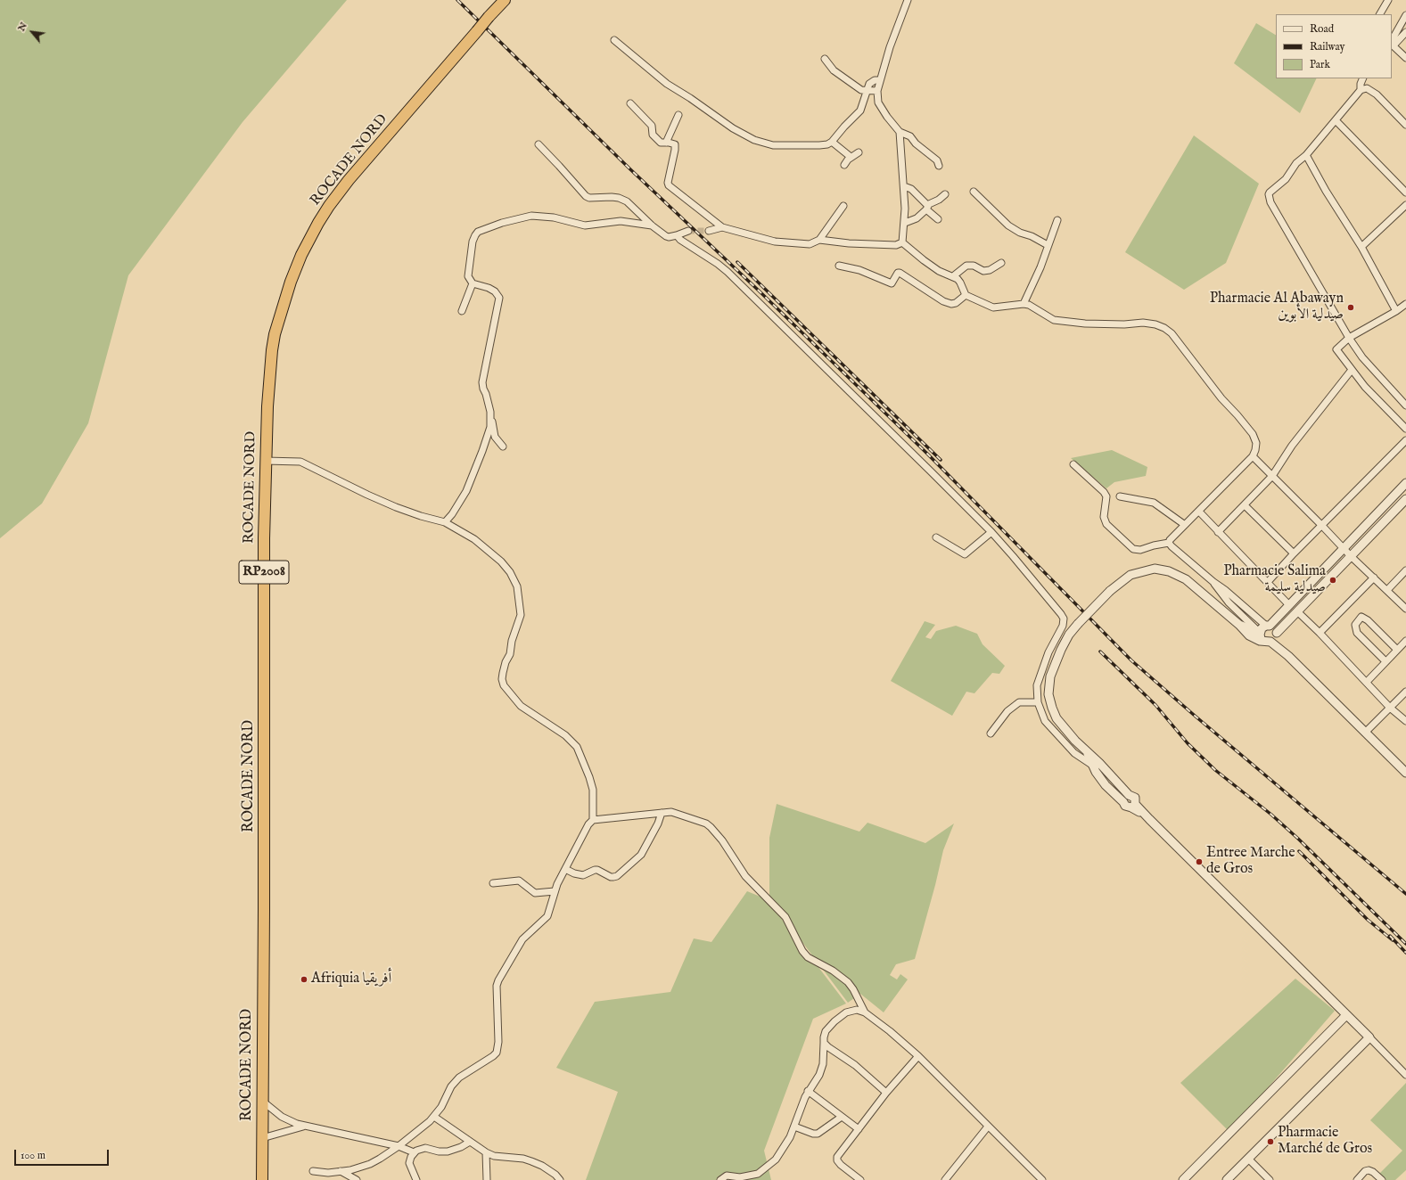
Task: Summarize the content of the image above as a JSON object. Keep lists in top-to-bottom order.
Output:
{
  "streets": {
    "highway": ["ROCADE NORD", "RP2008"]
  },
  "places": [
    "Pharmacie Al Abawayn صيدلية الأبوين",
    "Pharmacie Salima صيدلية سليمة",
    "Entree Marche de Gros",
    "Afriquia أفريقيا",
    "Pharmacie Marché de Gros"
  ],
  "legend": ["Road", "Railway", "Park"],
  "scale_bar": "100 m",
  "north": "top left"
}
